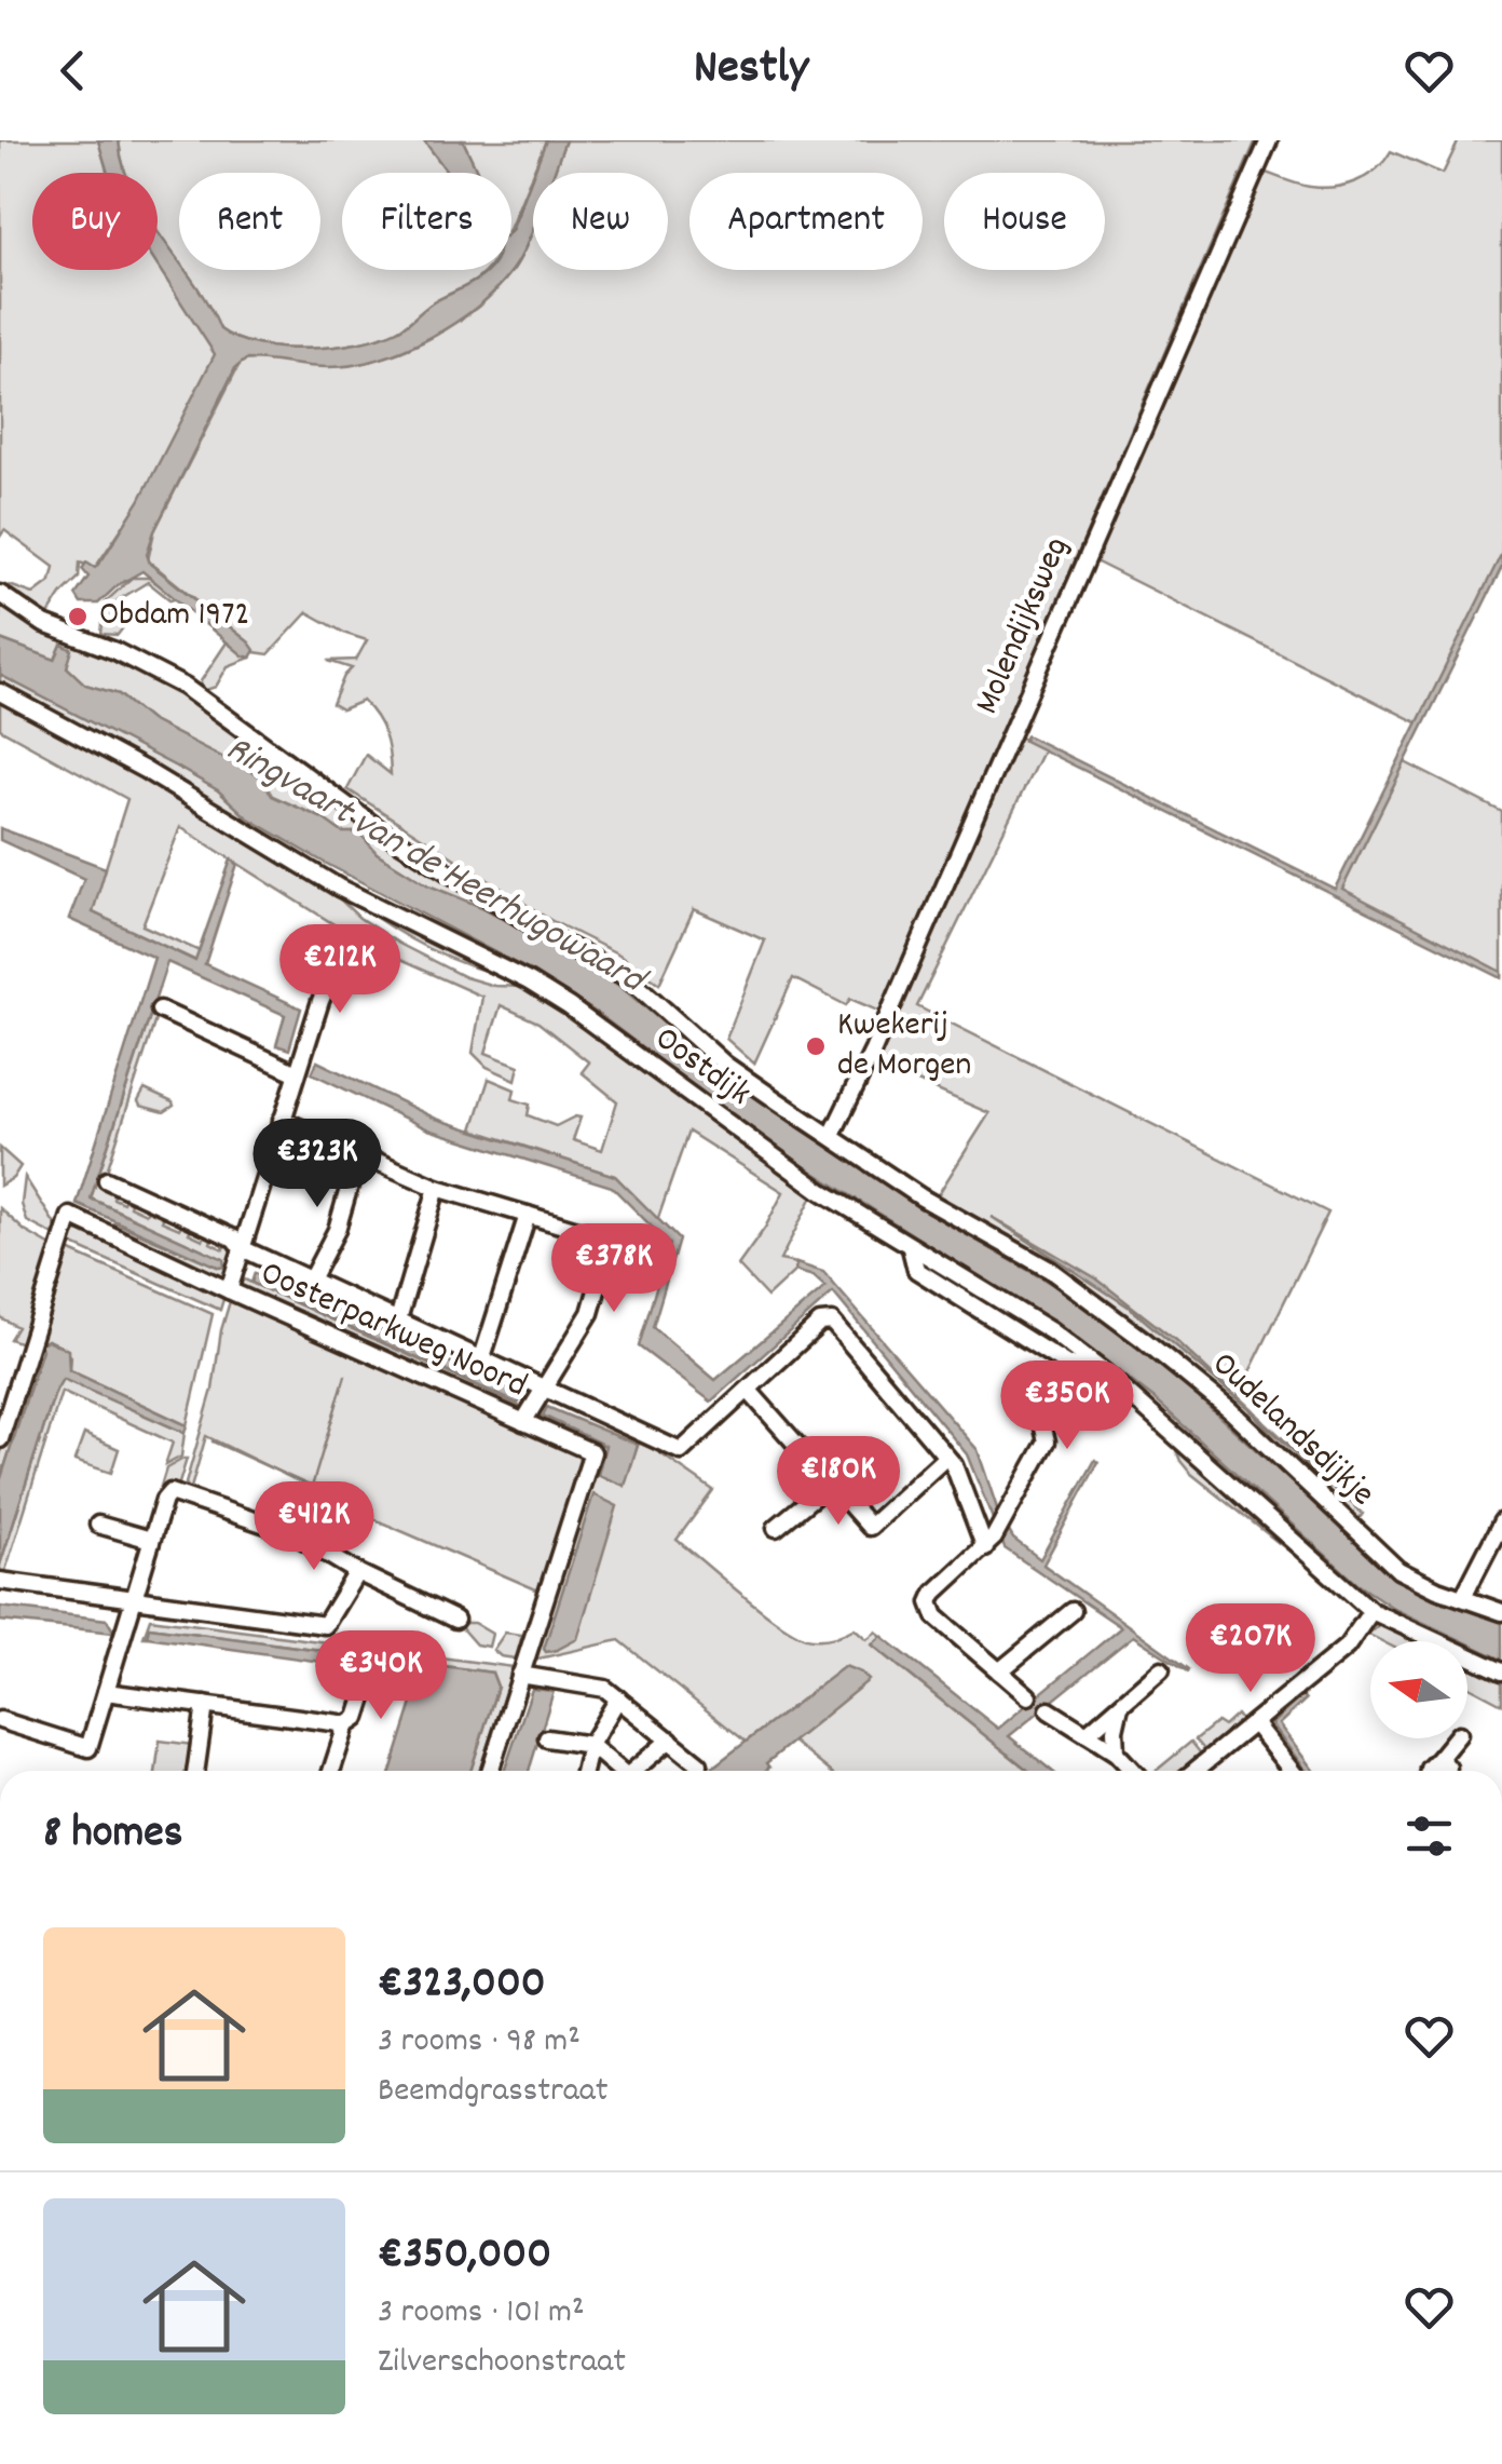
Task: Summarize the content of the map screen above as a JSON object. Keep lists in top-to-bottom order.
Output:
{
  "streets": {
    "street": [
      "Molendijksweg",
      "Oostdijk",
      "Oosterparkweg Noord",
      "Oudelandsdijkje"
    ]
  },
  "crossings": [
    ["Molendijksweg", "Oudelandsdijkje"]
  ],
  "water": ["Ringvaart van de Heerhugowaard"],
  "places": ["Obdam 1972", "Kwekerij de Morgen"],
  "north": "left",
  "page": {
    "header": "Nestly",
    "chip": [
      "Buy",
      "Rent",
      "Filters",
      "New",
      "Apartment",
      "House"
    ],
    "price": [
      "€212K",
      "€323K",
      "€378K",
      "€350K",
      "€180K",
      "€412K",
      "€207K",
      "€340K"
    ],
    "heading": "8 homes",
    "list": [
      {
        "name": "€323,000",
        "note": "3 rooms · 98 m² · Beemdgrasstraat"
      },
      {
        "name": "€350,000",
        "note": "3 rooms · 101 m² · Zilverschoonstraat"
      }
    ]
  }
}
